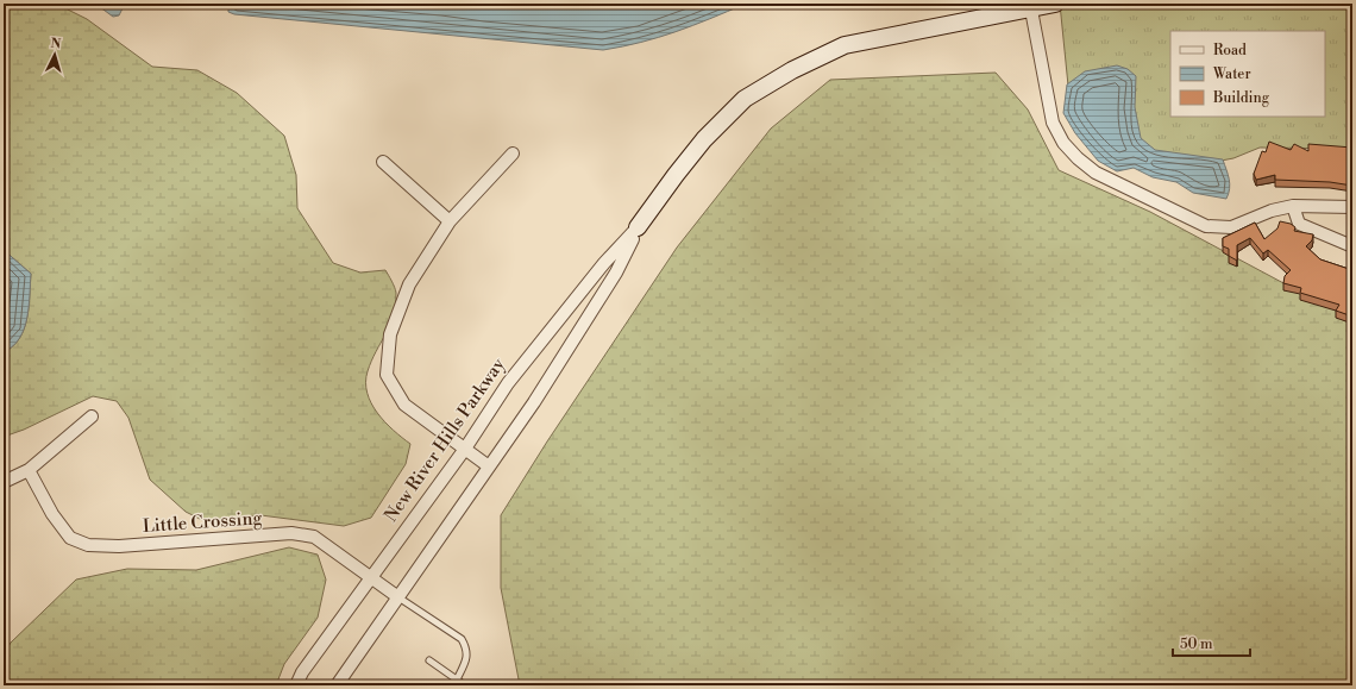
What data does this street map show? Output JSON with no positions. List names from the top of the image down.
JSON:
{
  "streets": {
    "street": ["New River Hills Parkway", "Little Crossing"]
  },
  "crossings": [
    ["New River Hills Parkway", "Little Crossing"]
  ],
  "legend": ["Road", "Water", "Building"],
  "scale_bar": "50 m",
  "north": "top"
}
